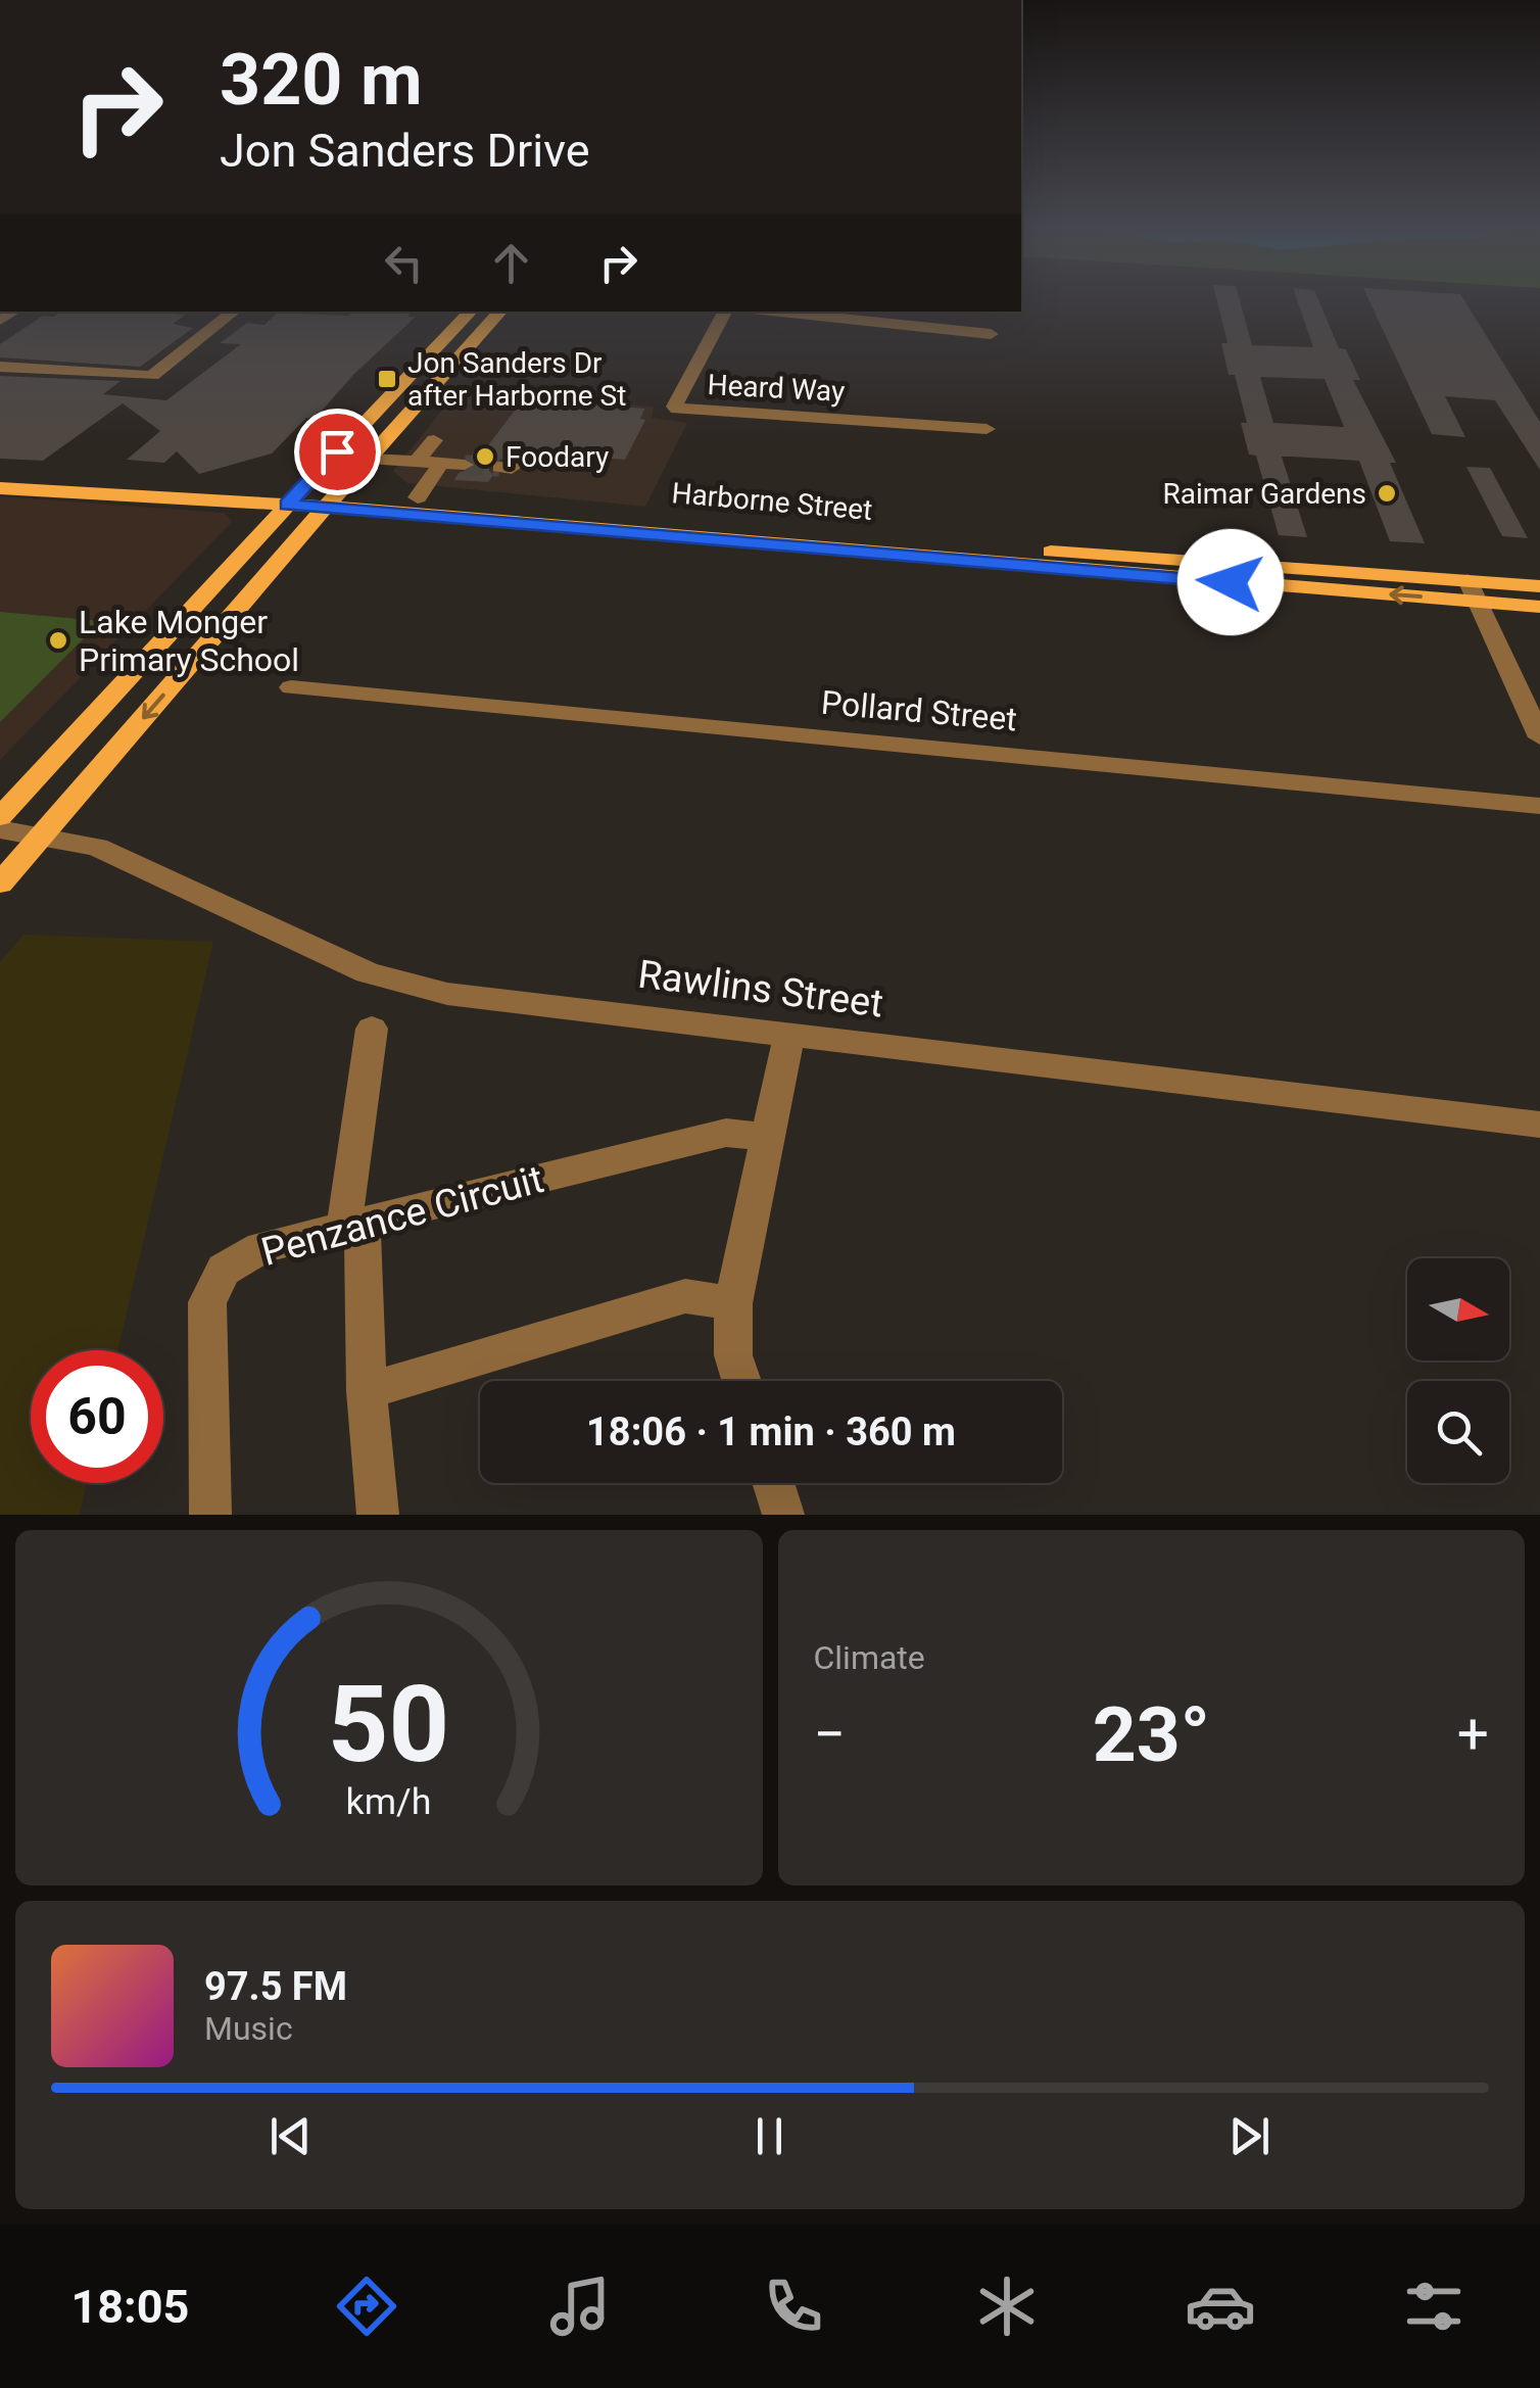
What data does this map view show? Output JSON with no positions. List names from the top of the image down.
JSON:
{
  "streets": {
    "main road": ["Harborne Street"],
    "street": [
      "Heard Way",
      "Pollard Street",
      "Rawlins Street",
      "Penzance Circuit"
    ]
  },
  "places": {
    "transit": ["Jon Sanders Dr after Harborne St"],
    "other": ["Foodary", "Raimar Gardens", "Lake Monger Primary School"]
  },
  "north": "right",
  "page": {
    "turn": ["320 m", "Jon Sanders Drive"],
    "limit": "60",
    "trip": "18:06 · 1 min · 360 m",
    "tile": "Climate",
    "heat": ["−", "23°", "+"],
    "song": ["97.5 FM", "Music"],
    "tabs": "18:05",
    "gauge": ["50", "km/h"]
  }
}
